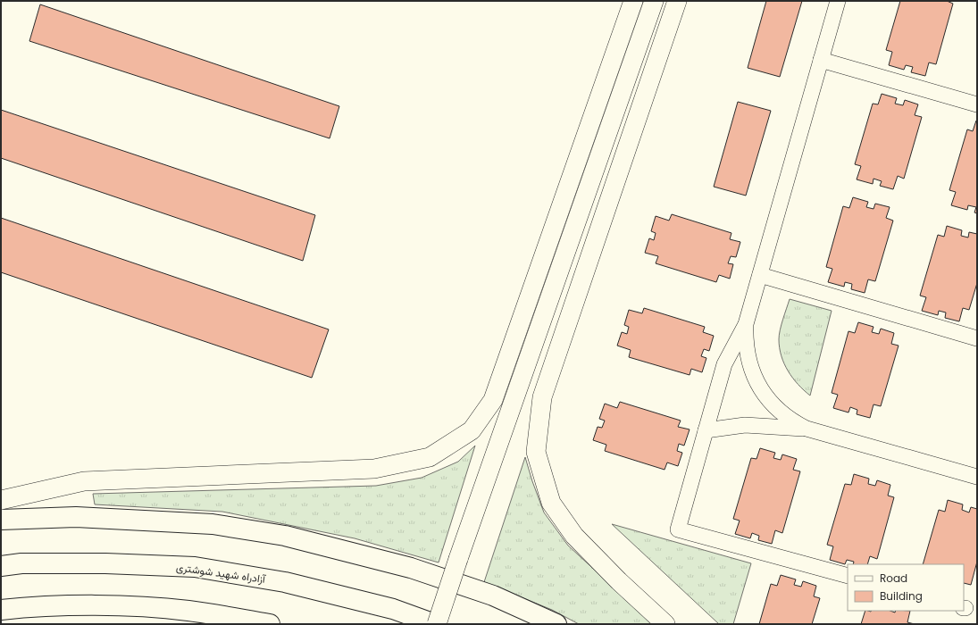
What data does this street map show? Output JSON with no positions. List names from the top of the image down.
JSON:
{
  "streets": {
    "highway": ["آزادراه شهید شوشتری"]
  },
  "legend": ["Road", "Building"]
}
